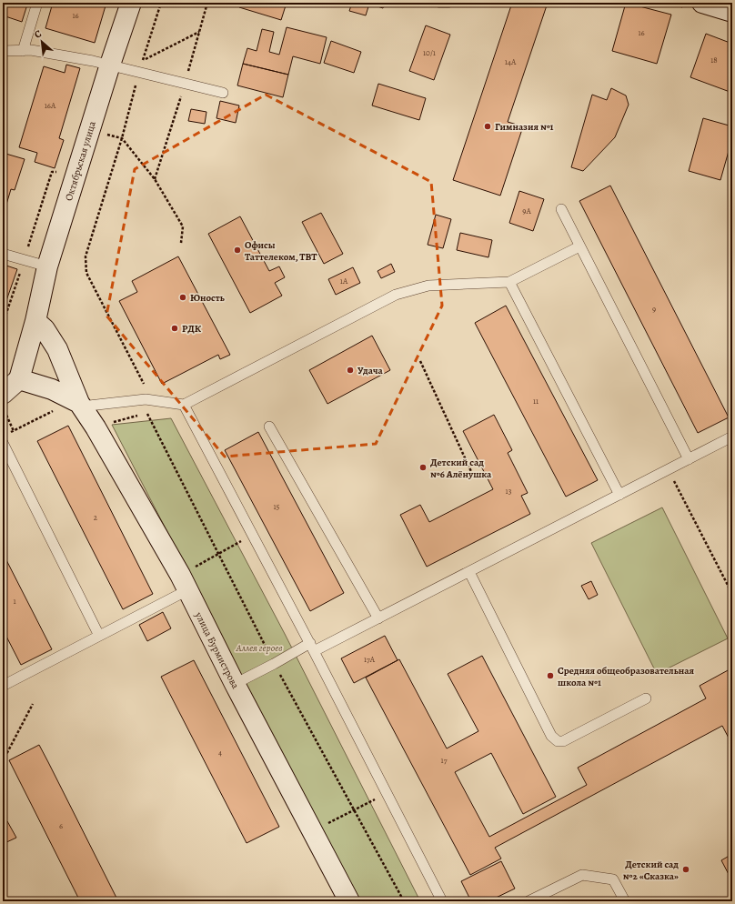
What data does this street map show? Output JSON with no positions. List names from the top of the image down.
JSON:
{
  "streets": {
    "street": ["Октябрьская улица", "улица Бурмистрова"]
  },
  "crossings": [
    ["Октябрьская улица", "улица Бурмистрова"]
  ],
  "parks": ["Аллея героев"],
  "places": [
    "Гимназия №1",
    "Офисы Таттелеком, ТВТ",
    "Юность",
    "РДК",
    "Удача",
    "Детский сад №6 Алёнушка",
    "Средняя общеобразовательная школа №1",
    "Детский сад №2 «Сказка»"
  ],
  "house_numbers": [
    "16",
    "16",
    "10/1",
    "18",
    "14А",
    "16А",
    "9А",
    "1А",
    "9",
    "11",
    "13",
    "15",
    "2",
    "1",
    "17А",
    "4",
    "17",
    "6"
  ],
  "north": "top left"
}
